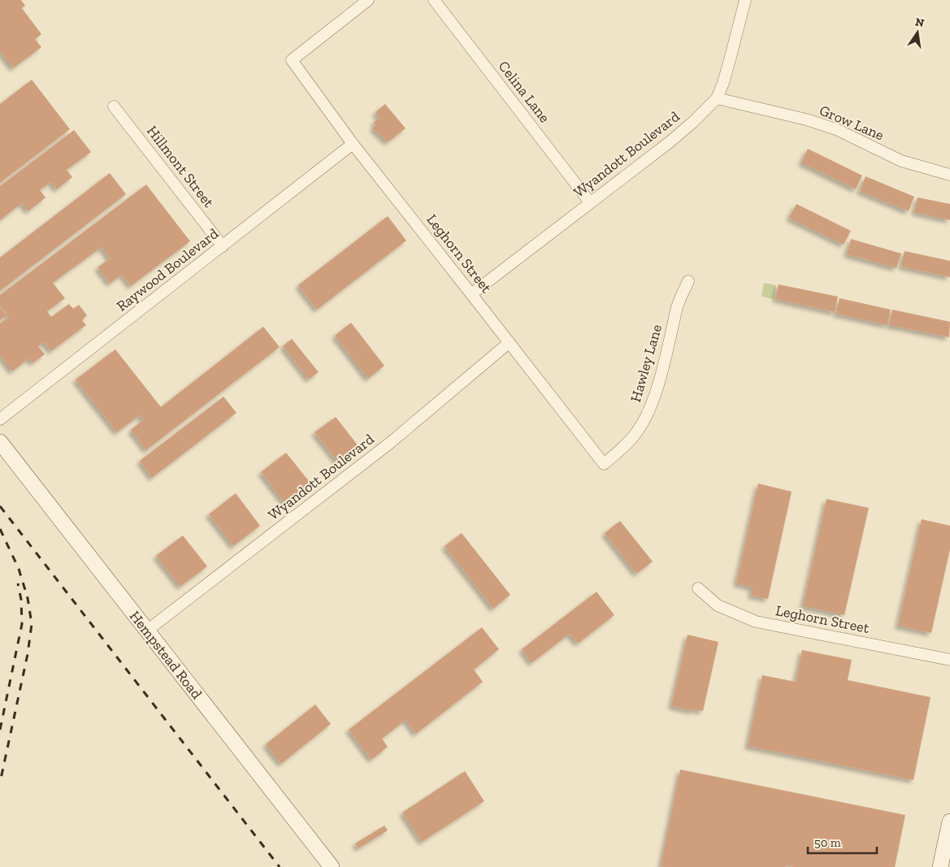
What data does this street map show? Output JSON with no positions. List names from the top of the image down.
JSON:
{
  "streets": {
    "main road": ["Hempstead Road"],
    "street": [
      "Celina Lane",
      "Grow Lane",
      "Wyandott Boulevard",
      "Hillmont Street",
      "Leghorn Street",
      "Raywood Boulevard",
      "Hawley Lane"
    ]
  },
  "crossings": [
    ["Celina Lane", "Wyandott Boulevard"],
    ["Grow Lane", "Wyandott Boulevard"],
    ["Wyandott Boulevard", "Leghorn Street"],
    ["Wyandott Boulevard", "Hempstead Road"],
    ["Hillmont Street", "Raywood Boulevard"],
    ["Leghorn Street", "Raywood Boulevard"],
    ["Leghorn Street", "Hawley Lane"]
  ],
  "scale_bar": "50 m",
  "north": "top"
}
